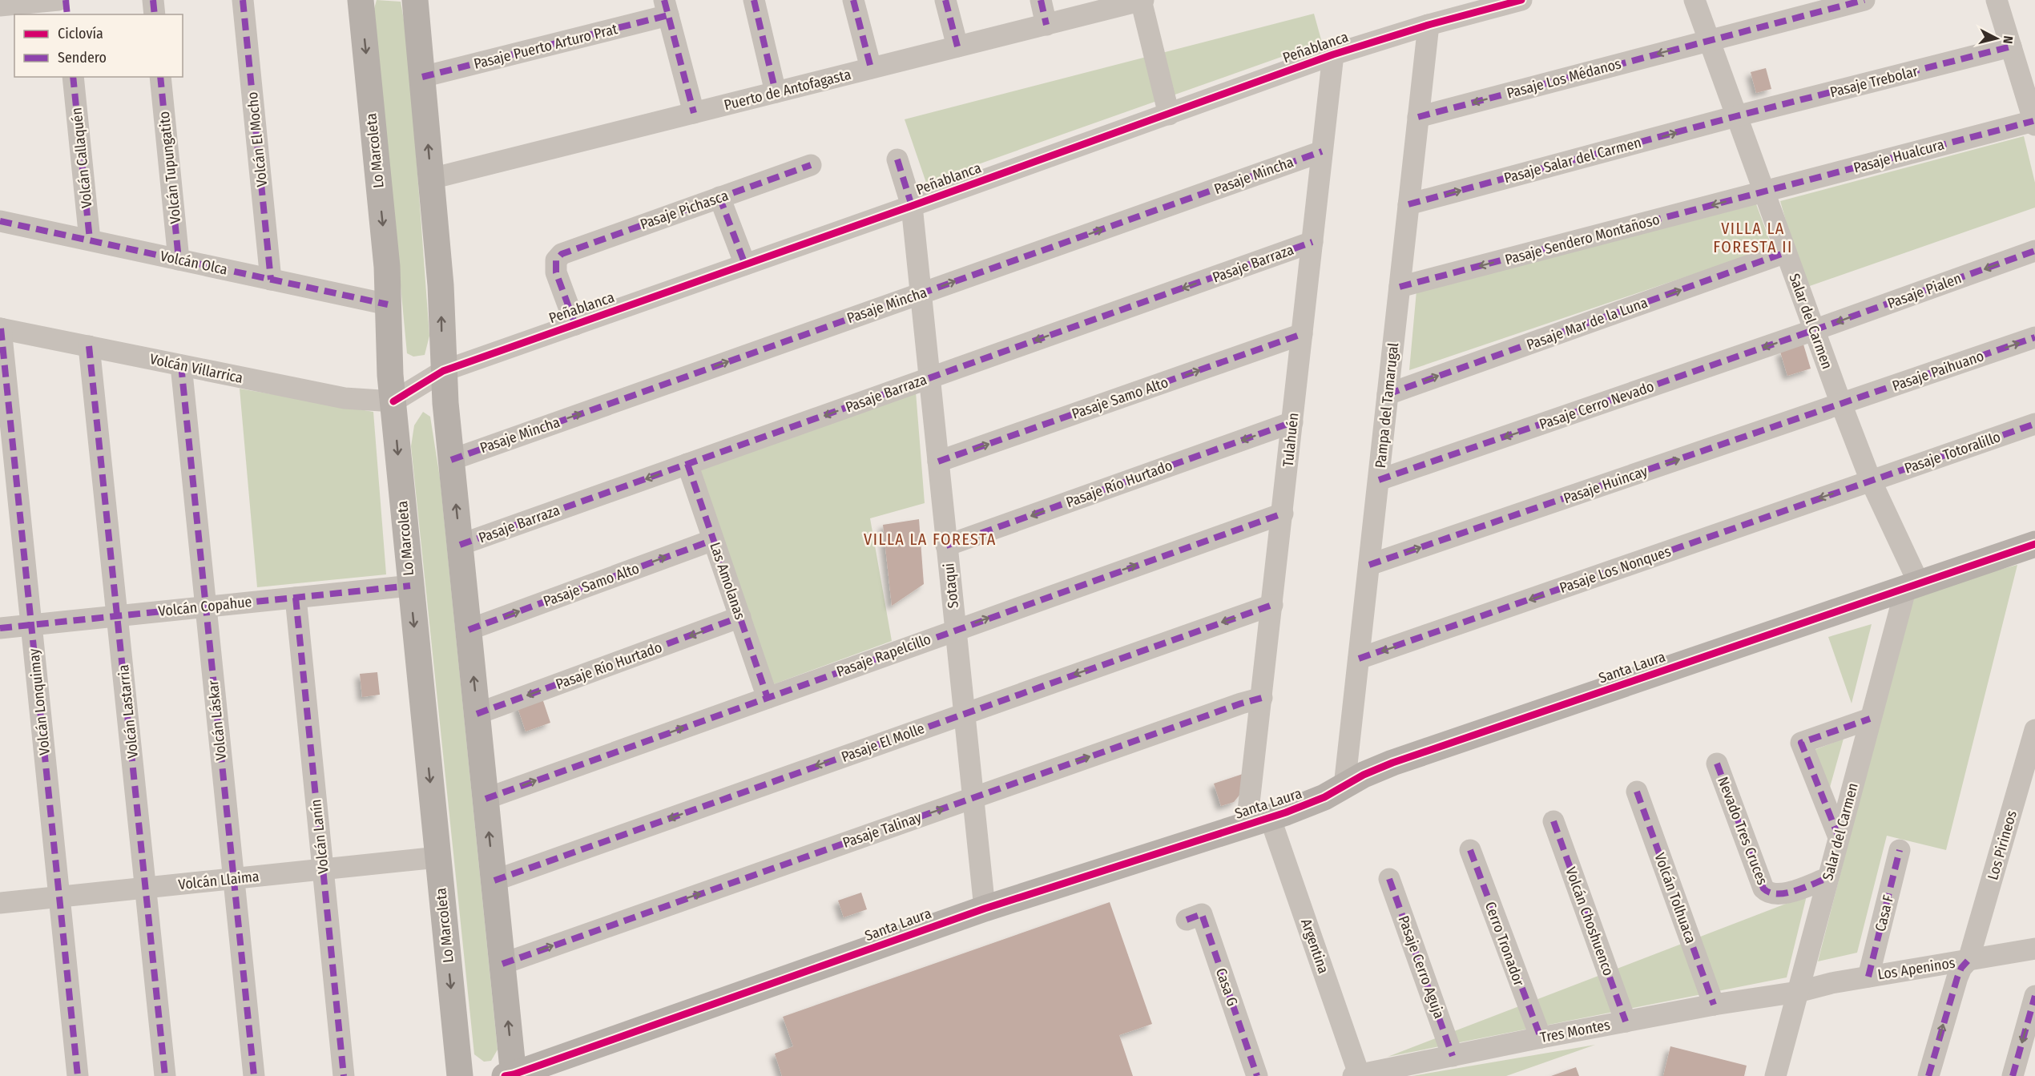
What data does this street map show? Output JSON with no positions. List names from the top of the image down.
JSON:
{
  "streets": {
    "street": [
      "Pasaje Puerto Arturo Prat",
      "Peñablanca",
      "Pasaje Los Médanos",
      "Pasaje Trebolar",
      "Puerto de Antofagasta",
      "Volcán El Mocho",
      "Lo Marcoleta",
      "Pasaje Hualcura",
      "Volcán Callaquén",
      "Pasaje Salar del Carmen",
      "Volcán Tupungatito",
      "Pasaje Mincha",
      "Pasaje Pichasca",
      "Pasaje Sendero Montañoso",
      "Volcán Olca",
      "Pasaje Barraza",
      "Pasaje Pialen",
      "Salar del Carmen",
      "Pasaje Mar de la Luna",
      "Volcán Villarrica",
      "Pasaje Paihuano",
      "Pasaje Samo Alto",
      "Pampa del Tamarugal",
      "Pasaje Cerro Nevado",
      "Tulahuén",
      "Pasaje Totoralillo",
      "Pasaje Río Hurtado",
      "Pasaje Huincay",
      "Pasaje Los Nonques",
      "Las Amolanas",
      "Sotaqui",
      "Volcán Copahue",
      "Pasaje Rapelcillo",
      "Santa Laura",
      "Volcán Lonquimay",
      "Volcán Lastarria",
      "Volcán Láskar",
      "Pasaje El Molle",
      "Pasaje Talinay",
      "Nevado Tres Cruces",
      "Volcán Lanín",
      "Los Pirineos",
      "Volcán Llaima",
      "Volcán Tolhuaca",
      "Casa F",
      "Volcán Choshuenco",
      "Cerro Tronador",
      "Argentina",
      "Pasaje Cerro Aguja",
      "Los Apeninos",
      "Casa G",
      "Tres Montes"
    ]
  },
  "crossings": [
    ["Peñablanca", "Lo Marcoleta"],
    ["Peñablanca", "Pasaje Pichasca"],
    ["Peñablanca", "Volcán Villarrica"],
    ["Peñablanca", "Pampa del Tamarugal"],
    ["Peñablanca", "Tulahuén"],
    ["Peñablanca", "Sotaqui"],
    ["Pasaje Los Médanos", "Salar del Carmen"],
    ["Pasaje Los Médanos", "Pampa del Tamarugal"],
    ["Pasaje Trebolar", "Pasaje Salar del Carmen"],
    ["Pasaje Trebolar", "Salar del Carmen"],
    ["Volcán El Mocho", "Volcán Olca"],
    ["Lo Marcoleta", "Volcán Olca"],
    ["Lo Marcoleta", "Volcán Villarrica"],
    ["Lo Marcoleta", "Volcán Copahue"],
    ["Lo Marcoleta", "Volcán Llaima"],
    ["Pasaje Hualcura", "Pasaje Sendero Montañoso"],
    ["Pasaje Hualcura", "Salar del Carmen"],
    ["Volcán Callaquén", "Volcán Olca"],
    ["Pasaje Salar del Carmen", "Salar del Carmen"],
    ["Pasaje Salar del Carmen", "Pampa del Tamarugal"],
    ["Volcán Tupungatito", "Volcán Olca"],
    ["Pasaje Mincha", "Tulahuén"],
    ["Pasaje Mincha", "Sotaqui"],
    ["Pasaje Sendero Montañoso", "Salar del Carmen"],
    ["Pasaje Sendero Montañoso", "Pampa del Tamarugal"],
    ["Pasaje Barraza", "Tulahuén"],
    ["Pasaje Barraza", "Las Amolanas"],
    ["Pasaje Barraza", "Sotaqui"],
    ["Pasaje Pialen", "Salar del Carmen"],
    ["Pasaje Pialen", "Pasaje Cerro Nevado"],
    ["Salar del Carmen", "Pasaje Mar de la Luna"],
    ["Salar del Carmen", "Pasaje Paihuano"],
    ["Salar del Carmen", "Pasaje Cerro Nevado"],
    ["Salar del Carmen", "Pasaje Totoralillo"],
    ["Salar del Carmen", "Pasaje Huincay"],
    ["Salar del Carmen", "Pasaje Los Nonques"],
    ["Salar del Carmen", "Santa Laura"],
    ["Salar del Carmen", "Nevado Tres Cruces"],
    ["Salar del Carmen", "Los Apeninos"],
    ["Salar del Carmen", "Tres Montes"],
    ["Pasaje Mar de la Luna", "Pampa del Tamarugal"],
    ["Volcán Villarrica", "Volcán Lonquimay"],
    ["Volcán Villarrica", "Volcán Lastarria"],
    ["Volcán Villarrica", "Volcán Láskar"],
    ["Pasaje Paihuano", "Pasaje Huincay"],
    ["Pasaje Samo Alto", "Tulahuén"],
    ["Pasaje Samo Alto", "Las Amolanas"],
    ["Pasaje Samo Alto", "Sotaqui"],
    ["Pampa del Tamarugal", "Pasaje Cerro Nevado"],
    ["Pampa del Tamarugal", "Pasaje Huincay"],
    ["Pampa del Tamarugal", "Pasaje Los Nonques"],
    ["Pampa del Tamarugal", "Santa Laura"],
    ["Tulahuén", "Pasaje Río Hurtado"],
    ["Tulahuén", "Pasaje Rapelcillo"],
    ["Tulahuén", "Santa Laura"],
    ["Tulahuén", "Pasaje El Molle"],
    ["Tulahuén", "Pasaje Talinay"],
    ["Tulahuén", "Argentina"],
    ["Pasaje Totoralillo", "Pasaje Los Nonques"],
    ["Pasaje Río Hurtado", "Las Amolanas"],
    ["Pasaje Río Hurtado", "Sotaqui"],
    ["Las Amolanas", "Pasaje Rapelcillo"],
    ["Sotaqui", "Pasaje Rapelcillo"],
    ["Sotaqui", "Santa Laura"],
    ["Sotaqui", "Pasaje El Molle"],
    ["Sotaqui", "Pasaje Talinay"],
    ["Volcán Copahue", "Volcán Lonquimay"],
    ["Volcán Copahue", "Volcán Lastarria"],
    ["Volcán Copahue", "Volcán Láskar"],
    ["Volcán Copahue", "Volcán Lanín"],
    ["Santa Laura", "Argentina"],
    ["Volcán Lonquimay", "Volcán Llaima"],
    ["Volcán Lastarria", "Volcán Llaima"],
    ["Volcán Láskar", "Volcán Llaima"],
    ["Volcán Lanín", "Volcán Llaima"],
    ["Los Pirineos", "Los Apeninos"],
    ["Volcán Tolhuaca", "Tres Montes"],
    ["Casa F", "Los Apeninos"],
    ["Volcán Choshuenco", "Tres Montes"],
    ["Cerro Tronador", "Tres Montes"],
    ["Argentina", "Tres Montes"],
    ["Pasaje Cerro Aguja", "Tres Montes"],
    ["Los Apeninos", "Tres Montes"]
  ],
  "one_way": [
    "Pasaje Los Médanos",
    "Pasaje Salar del Carmen",
    "Pasaje Mincha",
    "Pasaje Sendero Montañoso",
    "Pasaje Barraza",
    "Pasaje Pialen",
    "Pasaje Mar de la Luna",
    "Pasaje Paihuano",
    "Pasaje Samo Alto",
    "Pasaje Cerro Nevado",
    "Pasaje Río Hurtado",
    "Pasaje Huincay",
    "Pasaje Los Nonques",
    "Pasaje Rapelcillo",
    "Pasaje El Molle",
    "Pasaje Talinay"
  ],
  "districts": ["VILLA LA FORESTA II", "VILLA LA FORESTA"],
  "legend": ["Ciclovía", "Sendero"],
  "north": "right"
}
